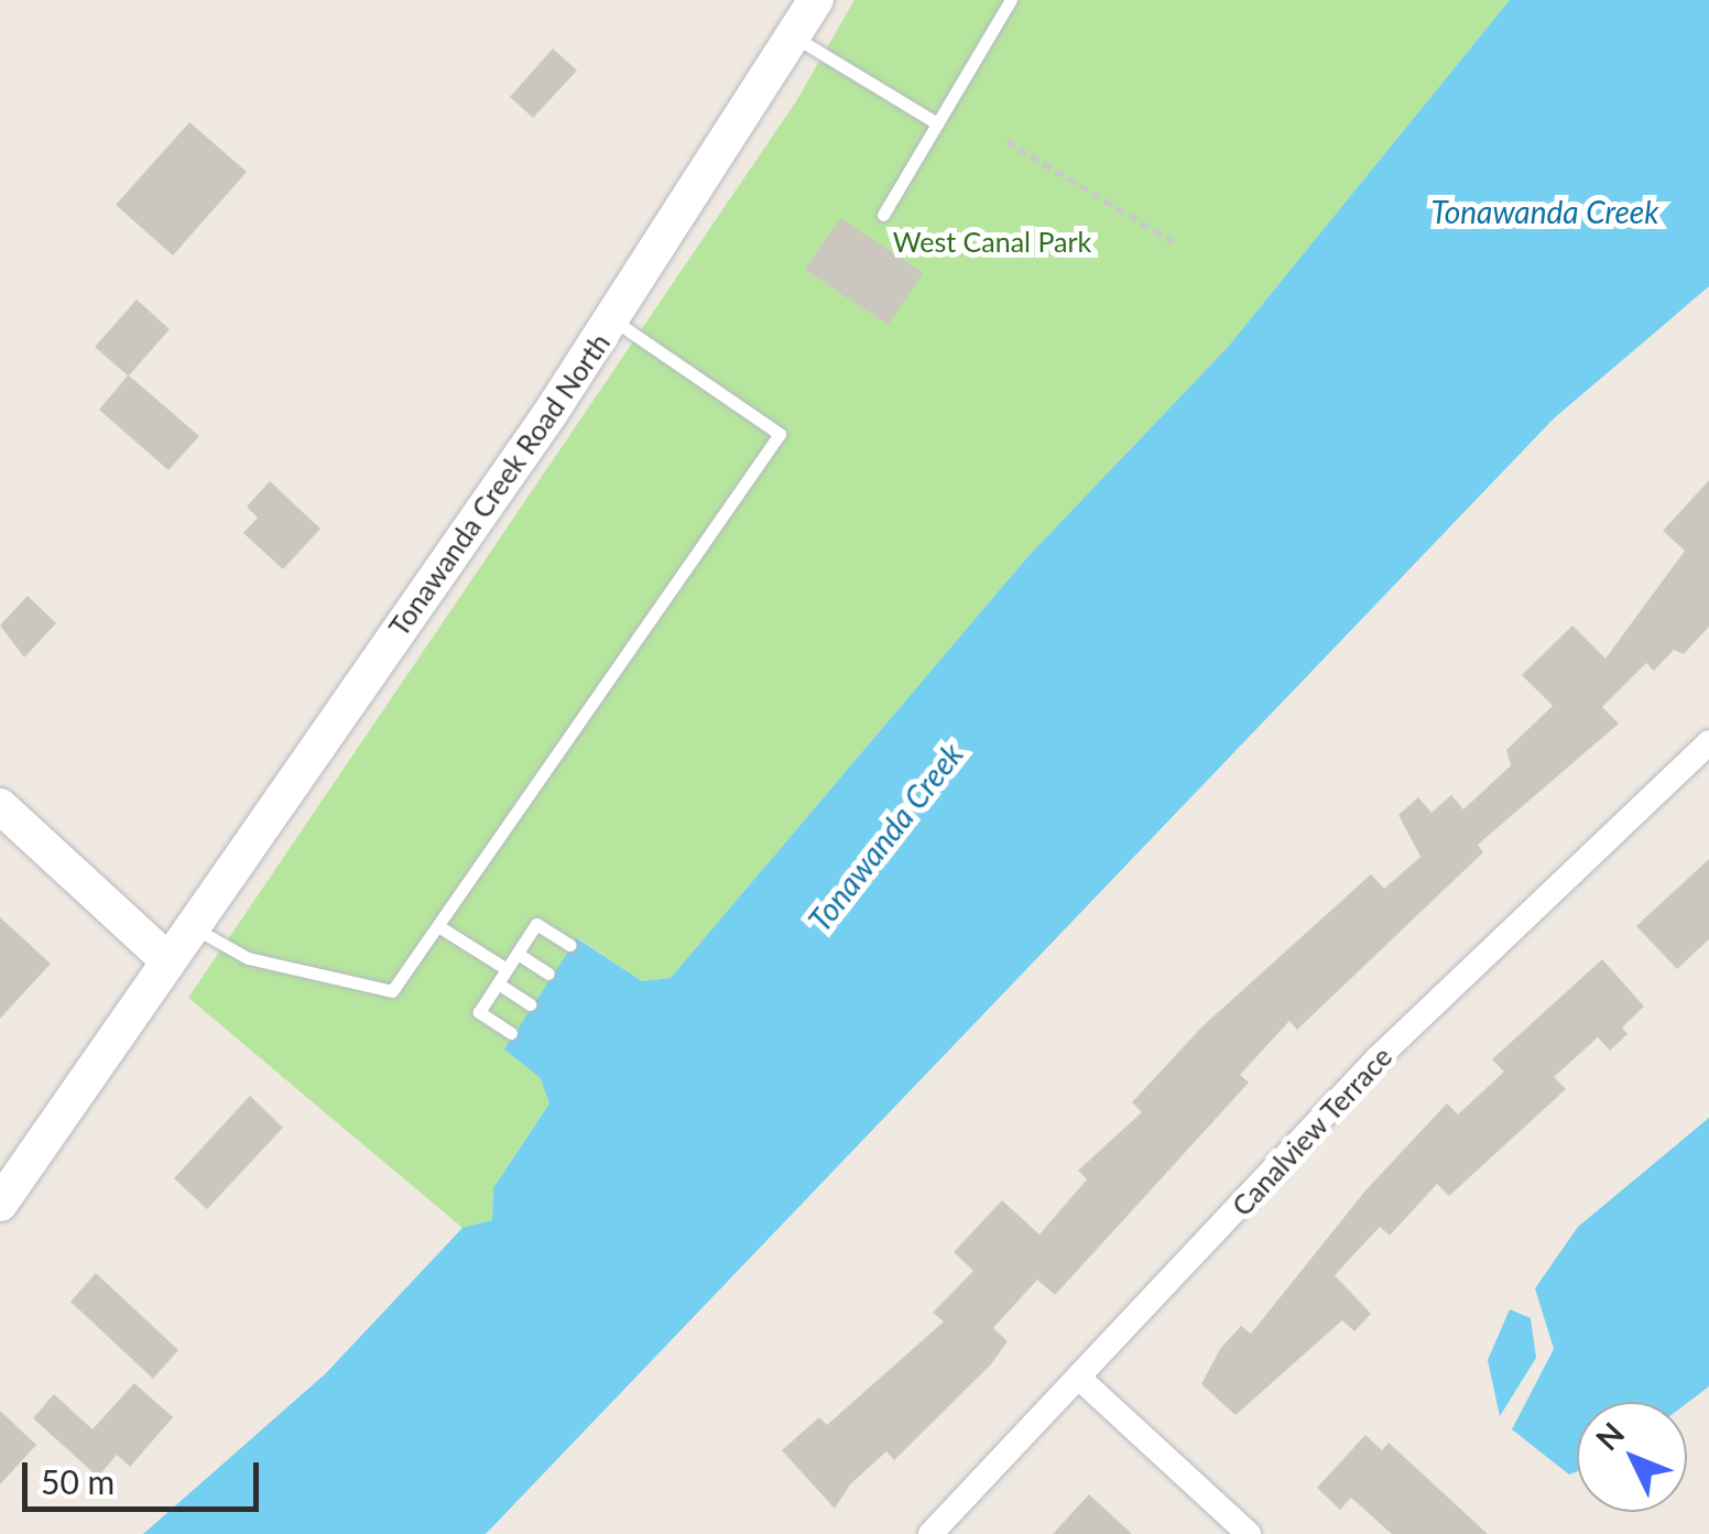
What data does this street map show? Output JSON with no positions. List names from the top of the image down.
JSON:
{
  "streets": {
    "street": ["Tonawanda Creek Road North", "Canalview Terrace"]
  },
  "water": ["Tonawanda Creek"],
  "parks": ["West Canal Park"],
  "scale_bar": "50 m",
  "north": "top left"
}
